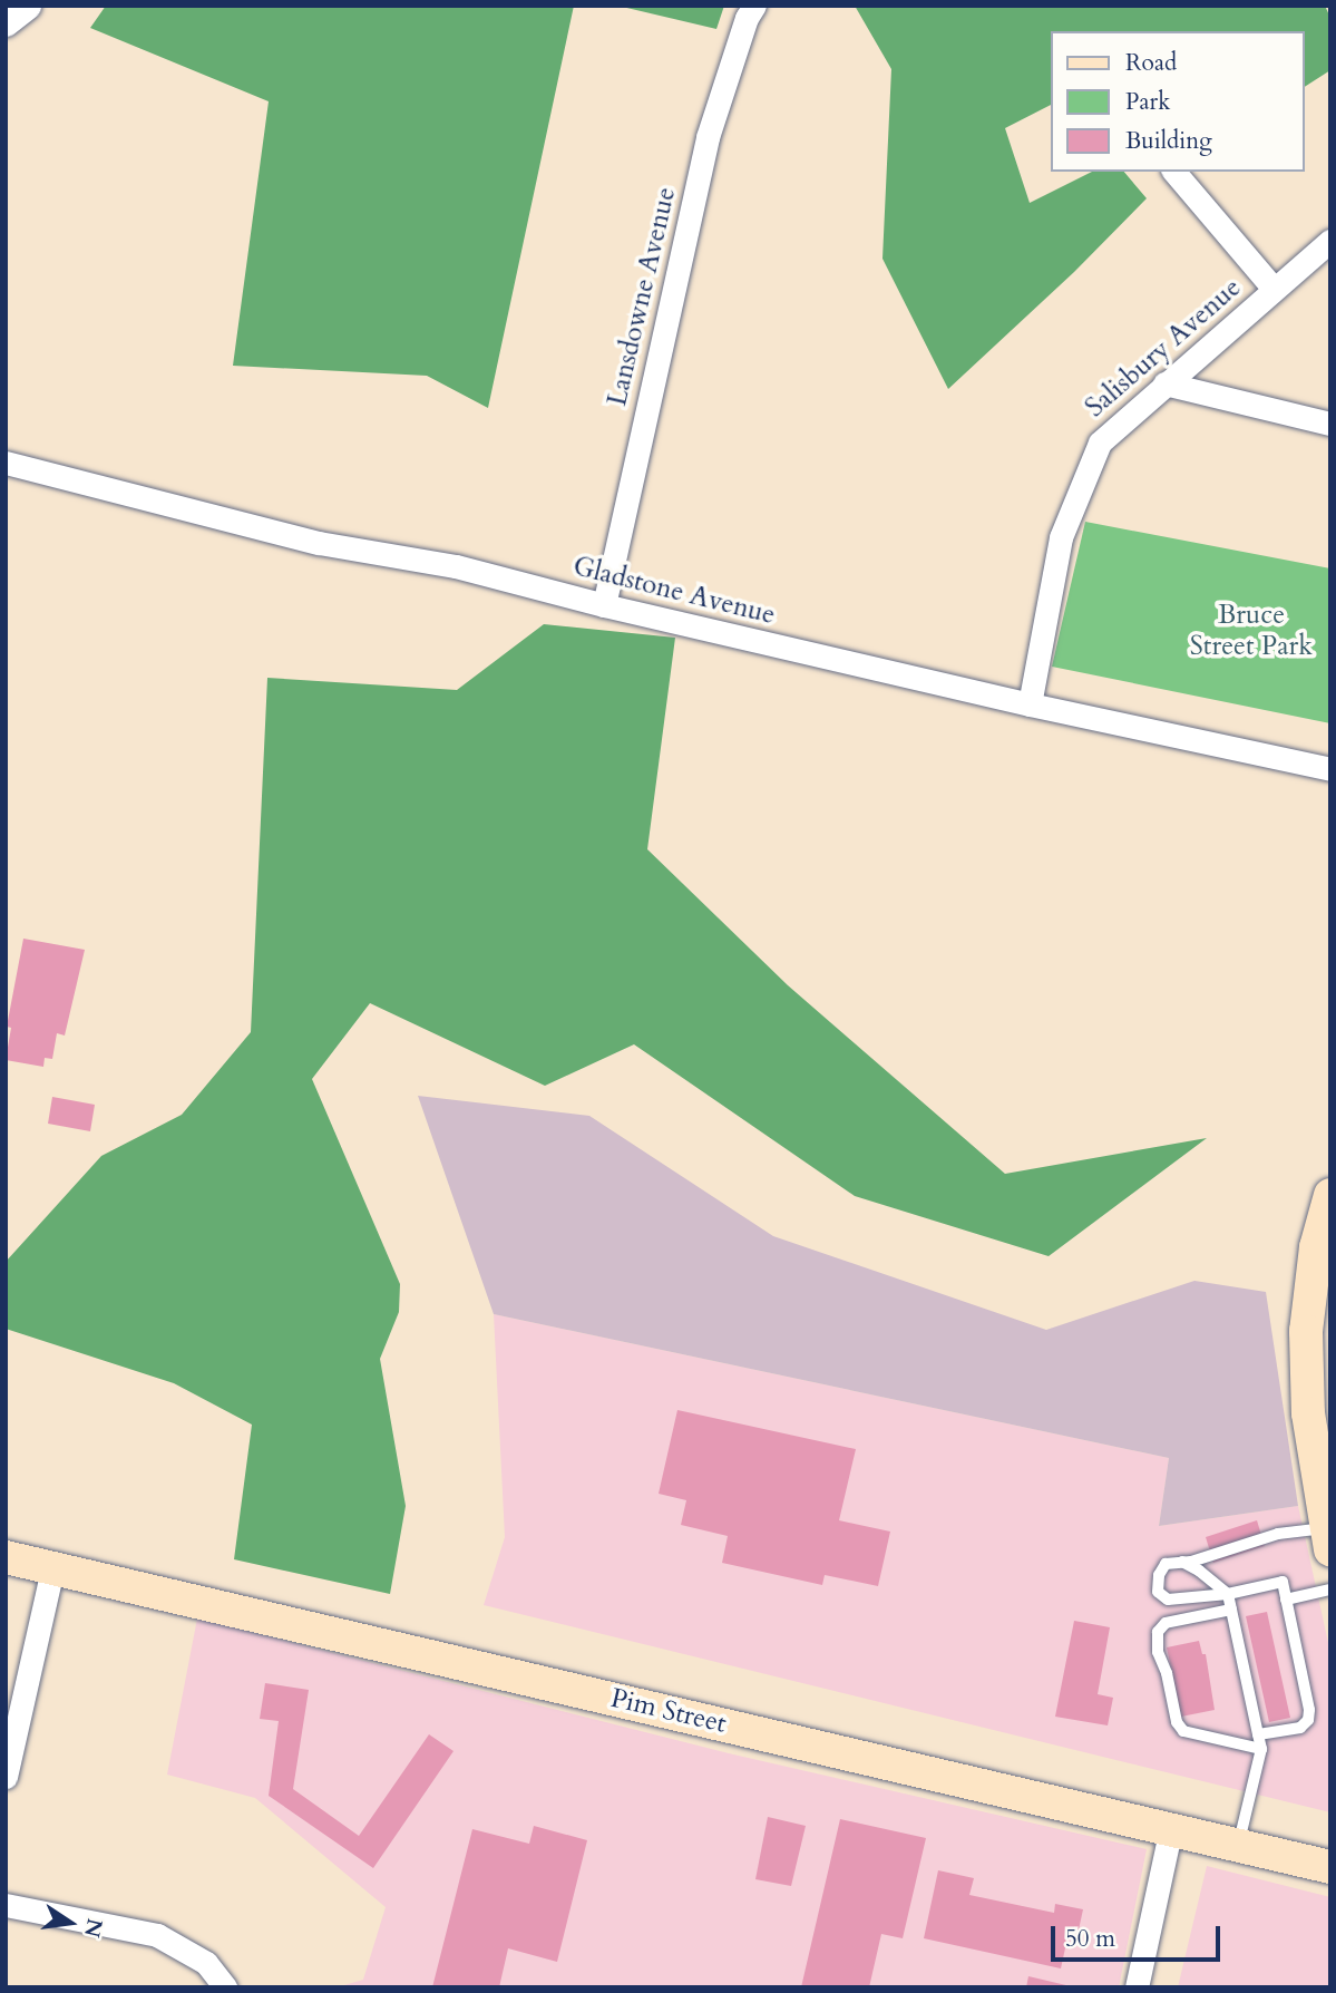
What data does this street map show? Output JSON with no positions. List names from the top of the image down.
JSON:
{
  "streets": {
    "main road": ["Pim Street"],
    "street": ["Lansdowne Avenue", "Salisbury Avenue", "Gladstone Avenue"]
  },
  "crossings": [
    ["Lansdowne Avenue", "Gladstone Avenue"],
    ["Salisbury Avenue", "Gladstone Avenue"]
  ],
  "parks": ["Bruce Street Park"],
  "legend": ["Road", "Park", "Building"],
  "scale_bar": "50 m",
  "north": "right"
}
